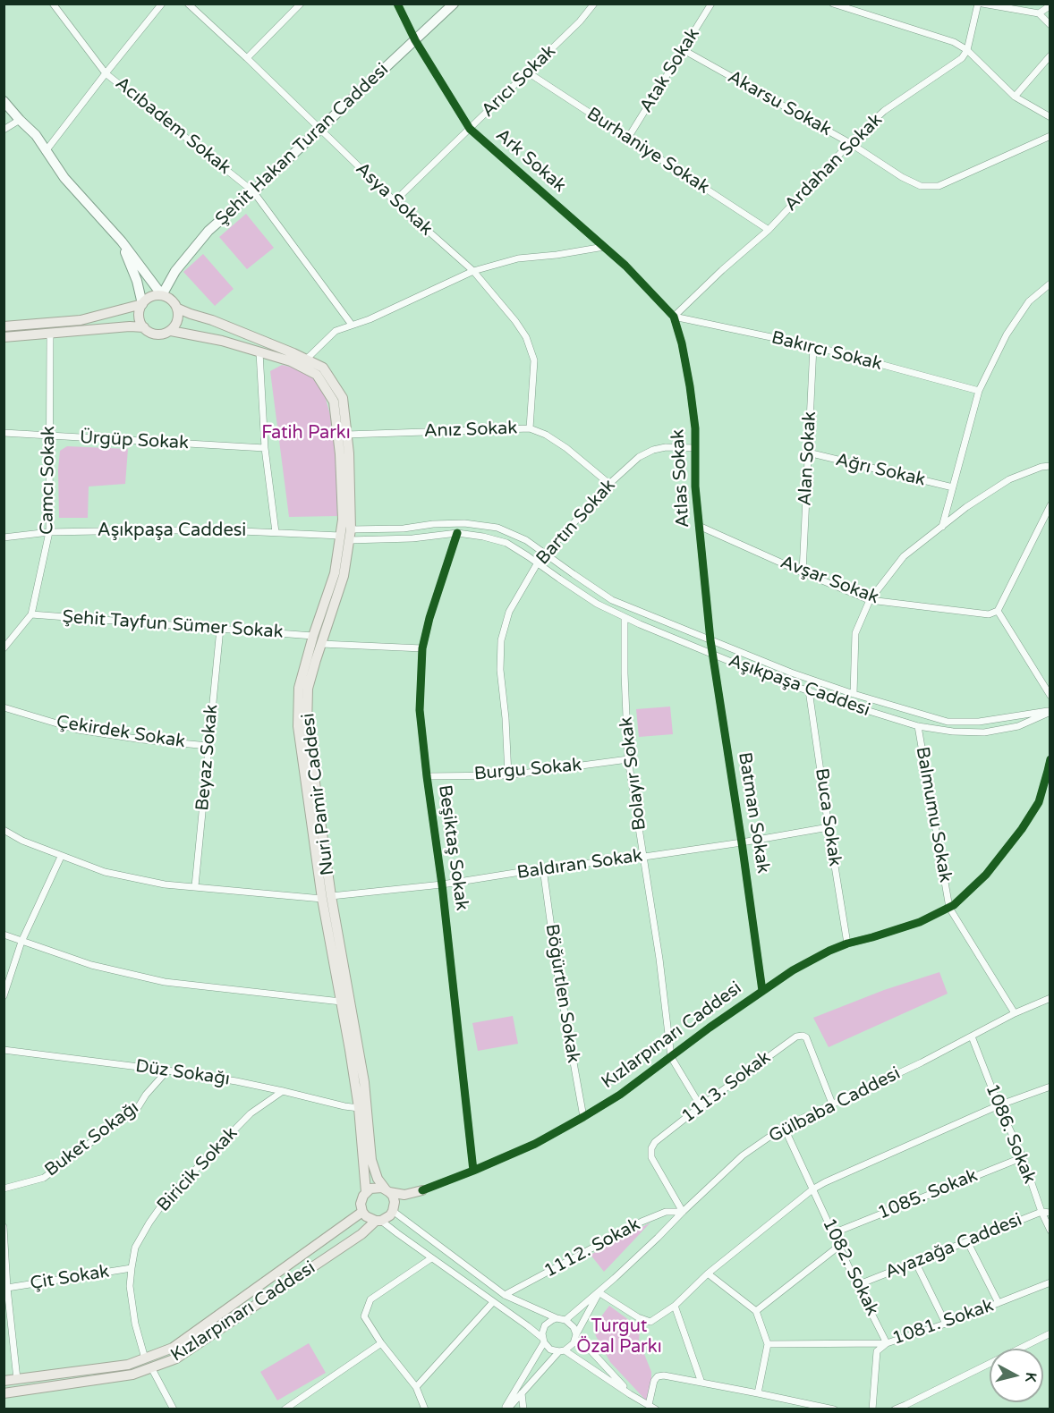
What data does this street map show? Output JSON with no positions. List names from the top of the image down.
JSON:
{
  "streets": {
    "main road": ["Şehit Hakan Turan Caddesi", "Nuri Pamir Caddesi", "Kızlarpınarı Caddesi"],
    "street": [
      "Atak Sokak",
      "Arıcı Sokak",
      "Akarsu Sokak",
      "Acıbadem Sokak",
      "Burhaniye Sokak",
      "Ark Sokak",
      "Ardahan Sokak",
      "Asya Sokak",
      "Bakırcı Sokak",
      "Anız Sokak",
      "Ürgüp Sokak",
      "Alan Sokak",
      "Ağrı Sokak",
      "Atlas Sokak",
      "Camcı Sokak",
      "Bartın Sokak",
      "Aşıkpaşa Caddesi",
      "Avşar Sokak",
      "Şehit Tayfun Sümer Sokak",
      "Çekirdek Sokak",
      "Beyaz Sokak",
      "Burgu Sokak",
      "Bolayır Sokak",
      "Batman Sokak",
      "Balmumu Sokak",
      "Buca Sokak",
      "Beşiktaş Sokak",
      "Baldıran Sokak",
      "Böğürtlen Sokak",
      "Düz Sokağı",
      "1113. Sokak",
      "Gülbaba Caddesi",
      "1086. Sokak",
      "Buket Sokağı",
      "Biricik Sokak",
      "1085. Sokak",
      "Ayazağa Caddesi",
      "1112. Sokak",
      "1082. Sokak",
      "Çit Sokak",
      "1081. Sokak"
    ]
  },
  "crossings": [
    ["Atak Sokak", "Akarsu Sokak"],
    ["Atak Sokak", "Burhaniye Sokak"],
    ["Arıcı Sokak", "Burhaniye Sokak"],
    ["Arıcı Sokak", "Ark Sokak"],
    ["Arıcı Sokak", "Asya Sokak"],
    ["Akarsu Sokak", "Ardahan Sokak"],
    ["Acıbadem Sokak", "Şehit Hakan Turan Caddesi"],
    ["Şehit Hakan Turan Caddesi", "Ark Sokak"],
    ["Şehit Hakan Turan Caddesi", "Asya Sokak"],
    ["Şehit Hakan Turan Caddesi", "Nuri Pamir Caddesi"],
    ["Burhaniye Sokak", "Ardahan Sokak"],
    ["Ark Sokak", "Ardahan Sokak"],
    ["Ark Sokak", "Bakırcı Sokak"],
    ["Ark Sokak", "Atlas Sokak"],
    ["Ardahan Sokak", "Bakırcı Sokak"],
    ["Ardahan Sokak", "Atlas Sokak"],
    ["Asya Sokak", "Anız Sokak"],
    ["Bakırcı Sokak", "Alan Sokak"],
    ["Bakırcı Sokak", "Atlas Sokak"],
    ["Anız Sokak", "Bartın Sokak"],
    ["Anız Sokak", "Nuri Pamir Caddesi"],
    ["Ürgüp Sokak", "Camcı Sokak"],
    ["Alan Sokak", "Ağrı Sokak"],
    ["Alan Sokak", "Avşar Sokak"],
    ["Atlas Sokak", "Bartın Sokak"],
    ["Atlas Sokak", "Aşıkpaşa Caddesi"],
    ["Atlas Sokak", "Avşar Sokak"],
    ["Atlas Sokak", "Batman Sokak"],
    ["Camcı Sokak", "Aşıkpaşa Caddesi"],
    ["Camcı Sokak", "Şehit Tayfun Sümer Sokak"],
    ["Bartın Sokak", "Aşıkpaşa Caddesi"],
    ["Bartın Sokak", "Burgu Sokak"],
    ["Aşıkpaşa Caddesi", "Bolayır Sokak"],
    ["Aşıkpaşa Caddesi", "Nuri Pamir Caddesi"],
    ["Aşıkpaşa Caddesi", "Batman Sokak"],
    ["Aşıkpaşa Caddesi", "Balmumu Sokak"],
    ["Aşıkpaşa Caddesi", "Buca Sokak"],
    ["Aşıkpaşa Caddesi", "Beşiktaş Sokak"],
    ["Şehit Tayfun Sümer Sokak", "Beyaz Sokak"],
    ["Şehit Tayfun Sümer Sokak", "Nuri Pamir Caddesi"],
    ["Çekirdek Sokak", "Beyaz Sokak"],
    ["Beyaz Sokak", "Baldıran Sokak"],
    ["Burgu Sokak", "Bolayır Sokak"],
    ["Burgu Sokak", "Beşiktaş Sokak"],
    ["Bolayır Sokak", "Baldıran Sokak"],
    ["Bolayır Sokak", "Kızlarpınarı Caddesi"],
    ["Nuri Pamir Caddesi", "Baldıran Sokak"],
    ["Nuri Pamir Caddesi", "Kızlarpınarı Caddesi"],
    ["Nuri Pamir Caddesi", "Düz Sokağı"],
    ["Batman Sokak", "Baldıran Sokak"],
    ["Batman Sokak", "Kızlarpınarı Caddesi"],
    ["Balmumu Sokak", "Kızlarpınarı Caddesi"],
    ["Balmumu Sokak", "Gülbaba Caddesi"],
    ["Buca Sokak", "Baldıran Sokak"],
    ["Buca Sokak", "Kızlarpınarı Caddesi"],
    ["Beşiktaş Sokak", "Baldıran Sokak"],
    ["Beşiktaş Sokak", "Kızlarpınarı Caddesi"],
    ["Baldıran Sokak", "Böğürtlen Sokak"],
    ["Böğürtlen Sokak", "Kızlarpınarı Caddesi"],
    ["Kızlarpınarı Caddesi", "Biricik Sokak"],
    ["Düz Sokağı", "Buket Sokağı"],
    ["Düz Sokağı", "Biricik Sokak"],
    ["1113. Sokak", "Gülbaba Caddesi"],
    ["1113. Sokak", "1112. Sokak"],
    ["Gülbaba Caddesi", "1086. Sokak"],
    ["Gülbaba Caddesi", "1112. Sokak"],
    ["Gülbaba Caddesi", "1082. Sokak"],
    ["1086. Sokak", "1085. Sokak"],
    ["1086. Sokak", "Ayazağa Caddesi"],
    ["Biricik Sokak", "Çit Sokak"],
    ["1085. Sokak", "1082. Sokak"],
    ["Ayazağa Caddesi", "1082. Sokak"],
    ["1082. Sokak", "1081. Sokak"]
  ],
  "parks": ["Fatih Parkı", "Turgut Özal Parkı"],
  "north": "right"
}
